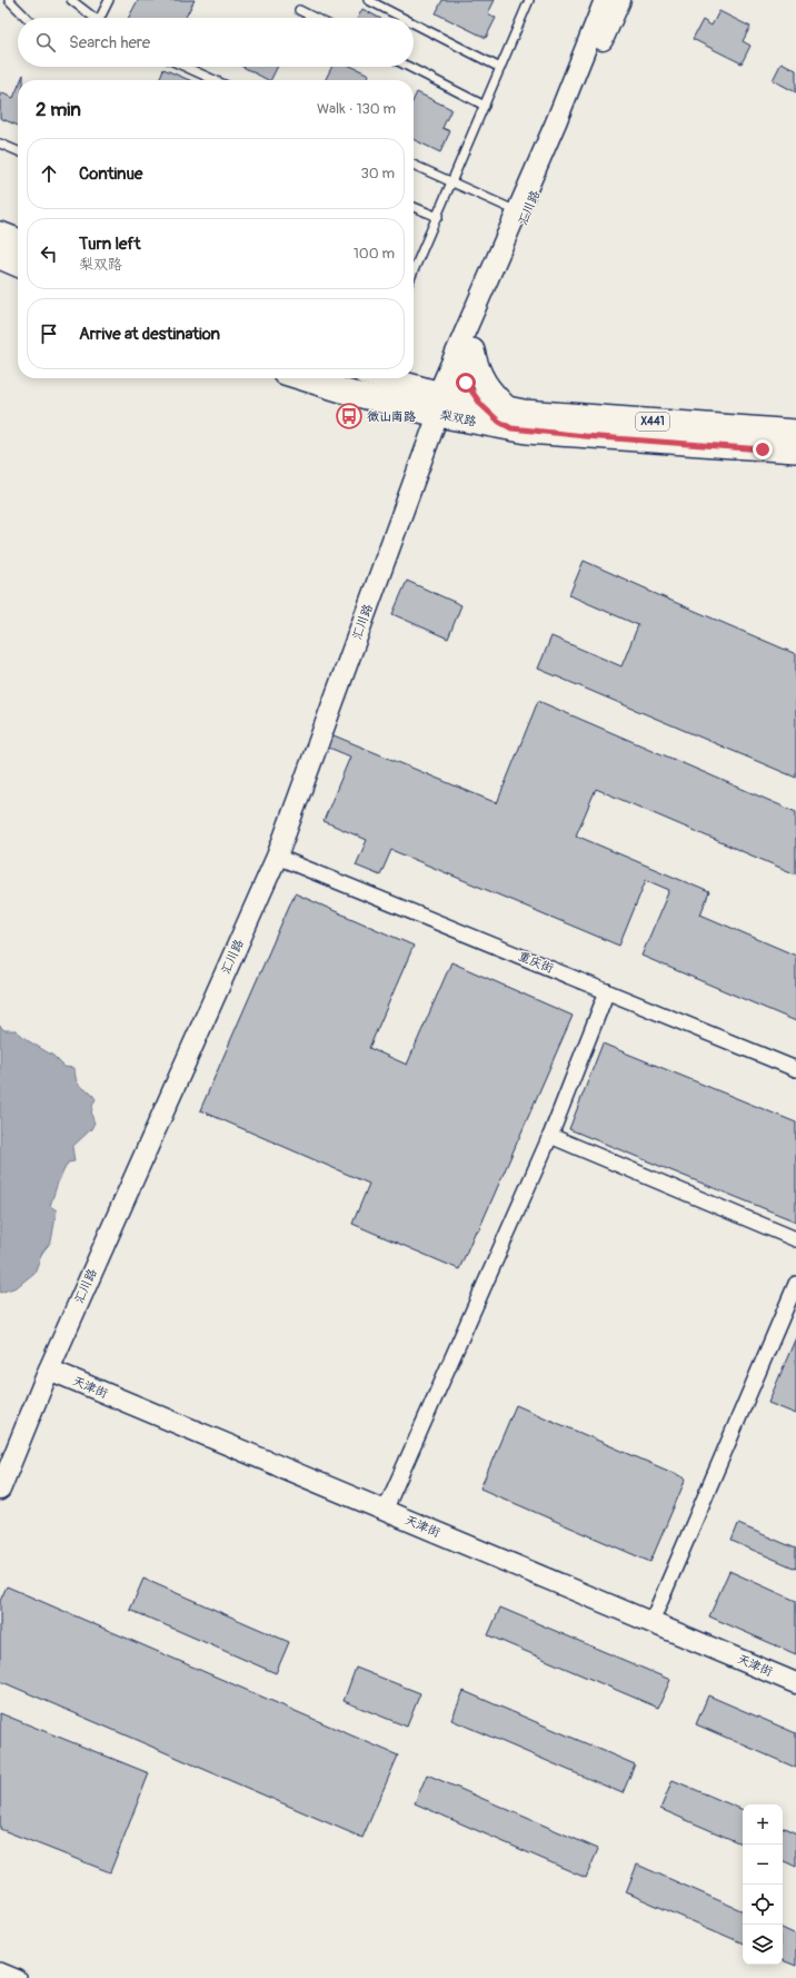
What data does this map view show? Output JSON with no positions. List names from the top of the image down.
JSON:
{
  "streets": {
    "main road": ["梨双路", "X441"],
    "street": ["汇川路", "重庆街", "天津街"]
  },
  "crossings": [
    ["汇川路", "梨双路"],
    ["汇川路", "重庆街"],
    ["汇川路", "天津街"]
  ],
  "places": {
    "bus stop": ["微山南路"]
  },
  "page": {
    "search": "Search here",
    "heading": ["2 min", "Walk · 130 m"],
    "list": [
      ["Continue", "30 m"],
      ["Turn left", "梨双路", "100 m"],
      "Arrive at destination"
    ],
    "map_buttons": ["+", "−"]
  }
}
